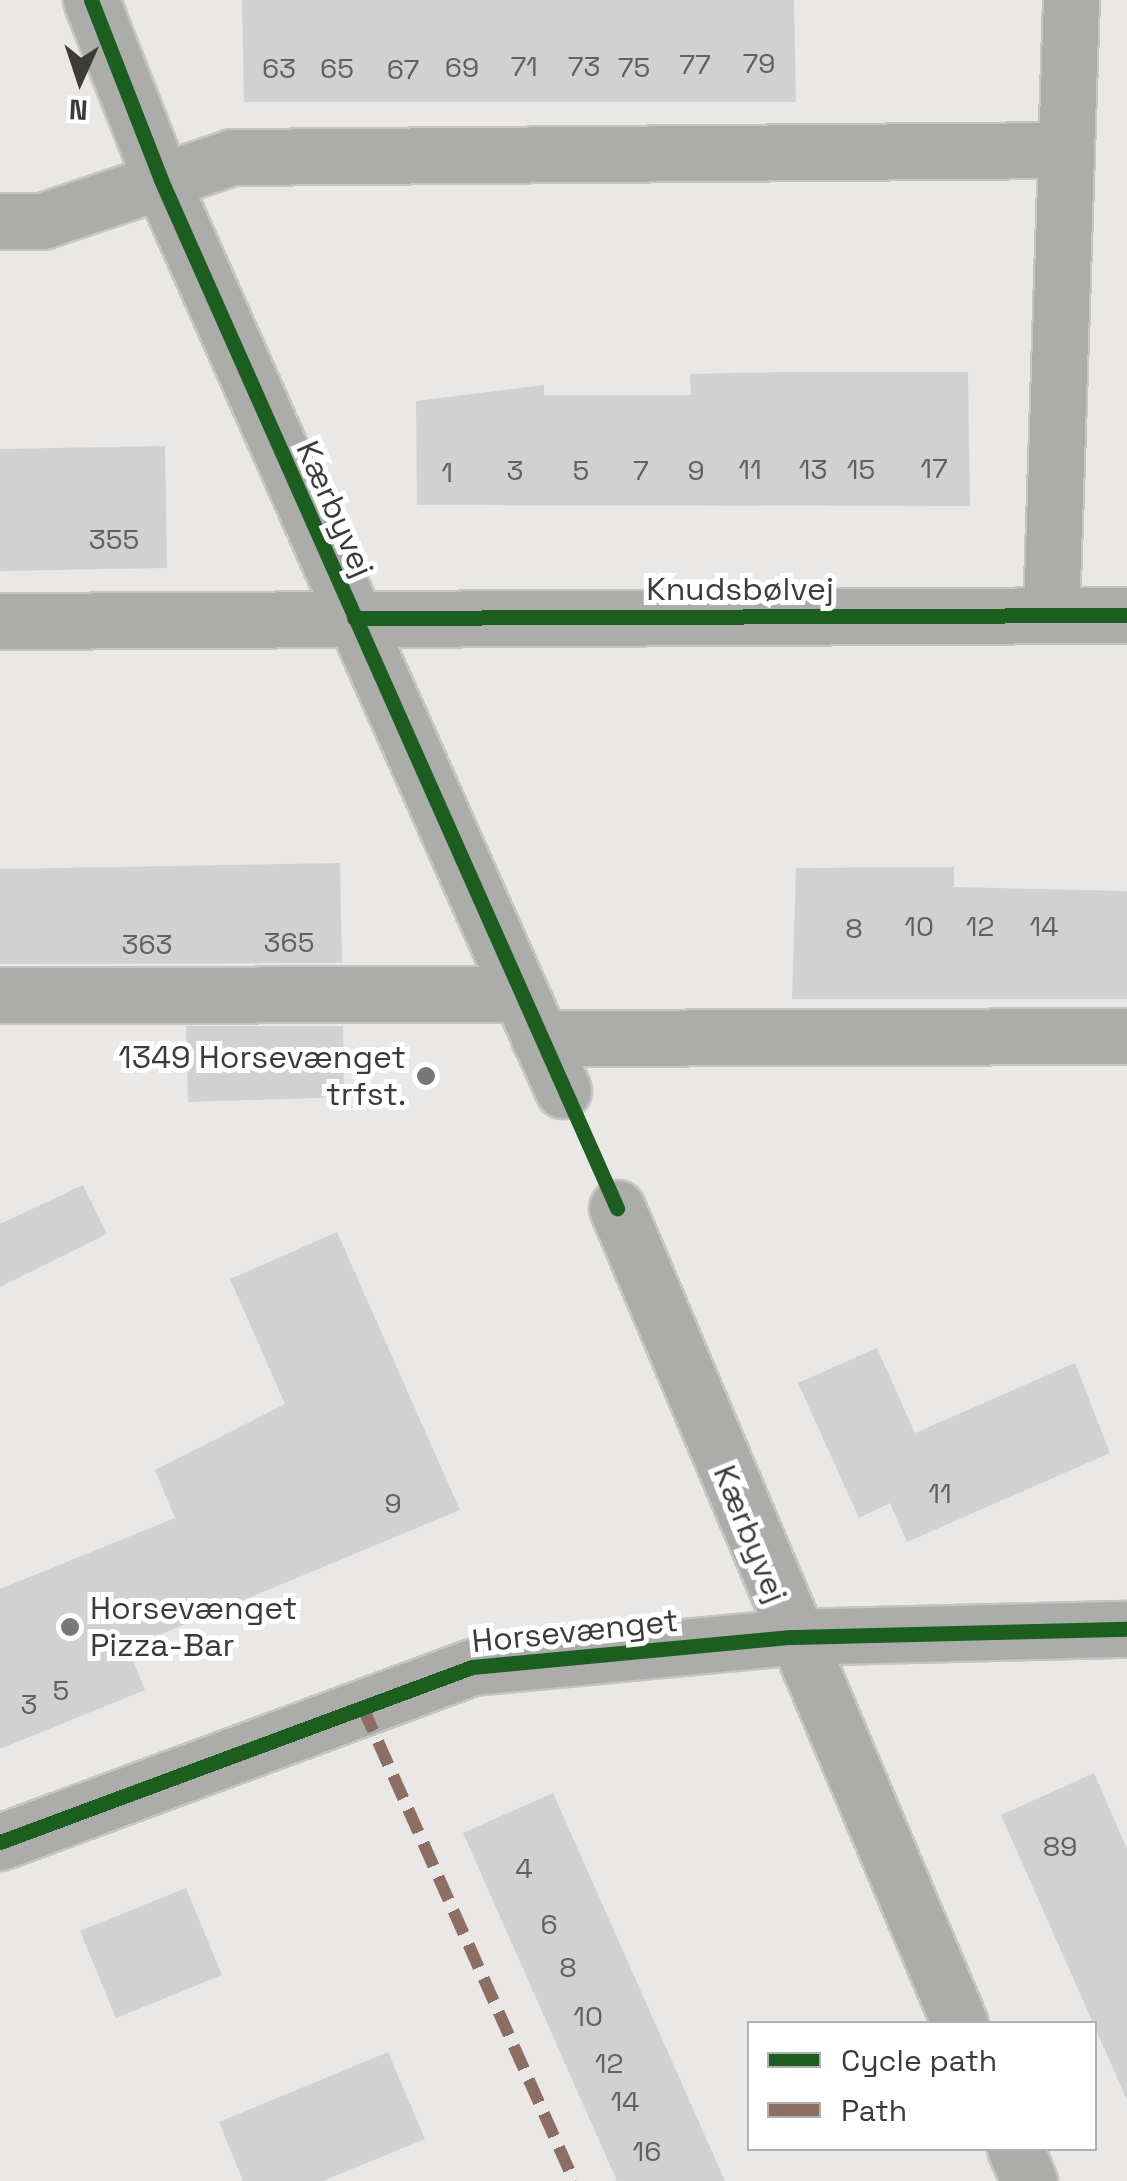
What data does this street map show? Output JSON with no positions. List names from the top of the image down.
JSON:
{
  "streets": {
    "street": ["Kærbyvej", "Knudsbølvej", "Horsevænget"]
  },
  "crossings": [
    ["Kærbyvej", "Knudsbølvej"],
    ["Kærbyvej", "Horsevænget"]
  ],
  "places": ["1349 Horsevænget trfst.", "Horsevænget Pizza-Bar"],
  "house_numbers": [
    "79",
    "77",
    "71",
    "73",
    "69",
    "75",
    "63",
    "65",
    "67",
    "17",
    "11",
    "13",
    "15",
    "3",
    "5",
    "7",
    "9",
    "1",
    "355",
    "10",
    "12",
    "14",
    "8",
    "365",
    "363",
    "11",
    "9",
    "5",
    "3",
    "89",
    "4",
    "6",
    "8",
    "10",
    "12",
    "14",
    "16"
  ],
  "legend": ["Cycle path", "Path"],
  "north": "bottom"
}
